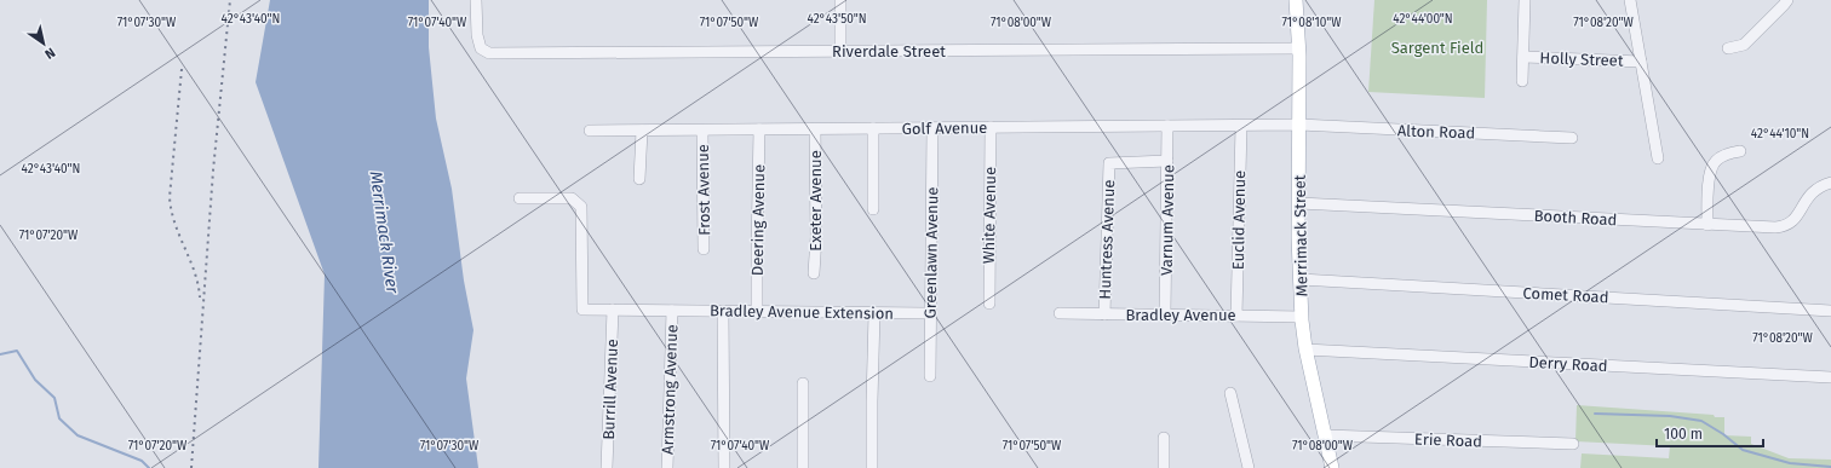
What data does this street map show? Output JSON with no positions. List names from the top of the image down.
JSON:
{
  "streets": {
    "main road": ["Merrimack Street"],
    "street": [
      "Riverdale Street",
      "Holly Street",
      "Golf Avenue",
      "Alton Road",
      "Frost Avenue",
      "Exeter Avenue",
      "White Avenue",
      "Booth Road",
      "Deering Avenue",
      "Varnum Avenue",
      "Euclid Avenue",
      "Huntress Avenue",
      "Greenlawn Avenue",
      "Comet Road",
      "Bradley Avenue Extension",
      "Bradley Avenue",
      "Derry Road",
      "Burrill Avenue",
      "Armstrong Avenue",
      "Erie Road"
    ]
  },
  "crossings": [
    ["Riverdale Street", "Merrimack Street"],
    ["Golf Avenue", "Alton Road"],
    ["Golf Avenue", "Frost Avenue"],
    ["Golf Avenue", "Exeter Avenue"],
    ["Golf Avenue", "White Avenue"],
    ["Golf Avenue", "Deering Avenue"],
    ["Golf Avenue", "Varnum Avenue"],
    ["Golf Avenue", "Euclid Avenue"],
    ["Golf Avenue", "Merrimack Street"],
    ["Golf Avenue", "Greenlawn Avenue"],
    ["Alton Road", "Merrimack Street"],
    ["Booth Road", "Merrimack Street"],
    ["Deering Avenue", "Bradley Avenue Extension"],
    ["Varnum Avenue", "Huntress Avenue"],
    ["Varnum Avenue", "Bradley Avenue"],
    ["Euclid Avenue", "Bradley Avenue"],
    ["Merrimack Street", "Comet Road"],
    ["Merrimack Street", "Bradley Avenue"],
    ["Merrimack Street", "Derry Road"],
    ["Merrimack Street", "Erie Road"],
    ["Huntress Avenue", "Bradley Avenue"],
    ["Greenlawn Avenue", "Bradley Avenue Extension"],
    ["Bradley Avenue Extension", "Armstrong Avenue"]
  ],
  "water": ["Merrimack River"],
  "parks": ["Sargent Field"],
  "scale_bar": "100 m",
  "north": "bottom right",
  "coordinates": [
    "42°43'40\"N",
    "42°43'50\"N",
    "42°44'00\"N",
    "71°07'40\"W",
    "71°07'50\"W",
    "71°08'00\"W",
    "71°08'10\"W",
    "71°08'20\"W",
    "71°07'30\"W",
    "42°44'10\"N",
    "71°07'20\"W"
  ]
}
